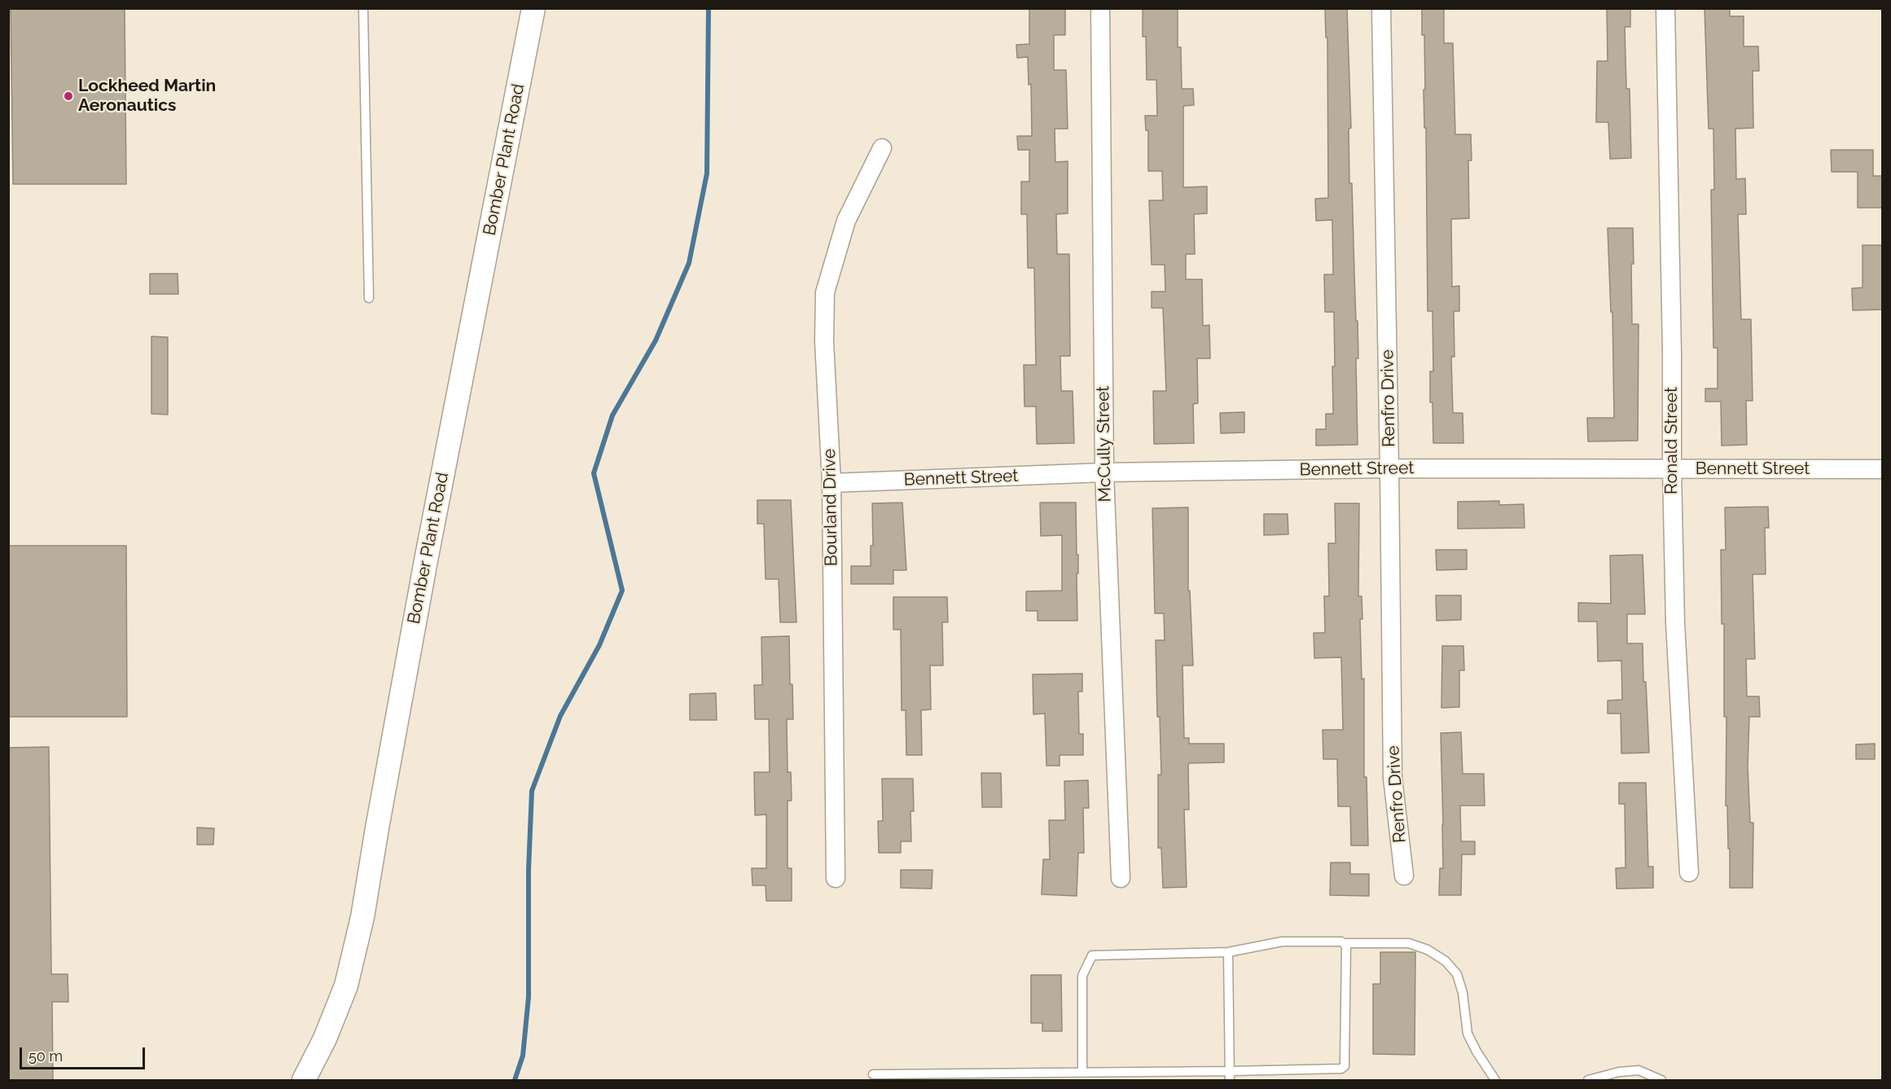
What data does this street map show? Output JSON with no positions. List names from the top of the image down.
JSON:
{
  "streets": {
    "street": [
      "Bomber Plant Road",
      "Renfro Drive",
      "Ronald Street",
      "McCully Street",
      "Bennett Street",
      "Bourland Drive"
    ]
  },
  "crossings": [
    ["Renfro Drive", "Bennett Street"],
    ["Ronald Street", "Bennett Street"],
    ["McCully Street", "Bennett Street"],
    ["Bennett Street", "Bourland Drive"]
  ],
  "places": ["Lockheed Martin Aeronautics"],
  "scale_bar": "50 m"
}
